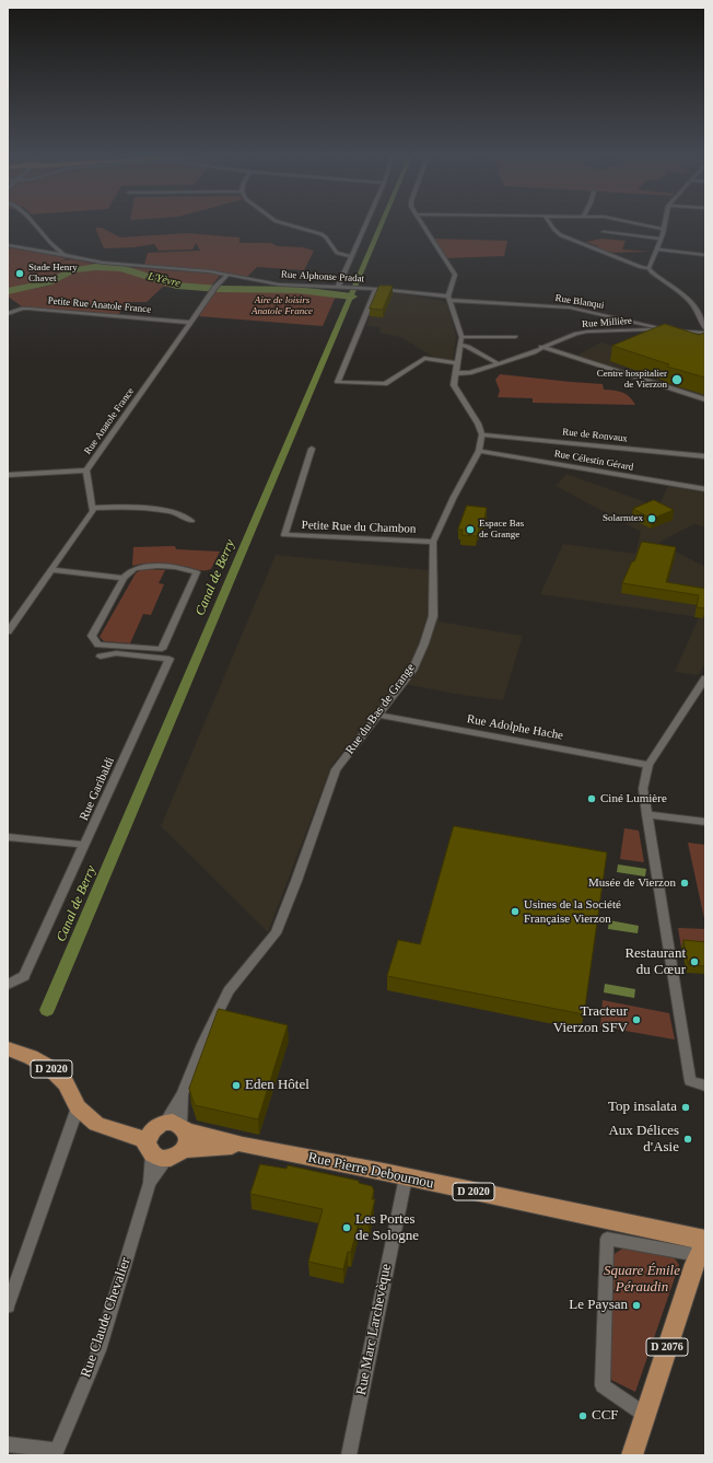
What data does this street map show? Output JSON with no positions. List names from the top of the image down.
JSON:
{
  "streets": {
    "main road": ["D 2020", "Rue Pierre Debournou", "D 2076"],
    "street": [
      "Rue Alphonse Pradat",
      "Rue Blanqui",
      "Petite Rue Anatole France",
      "Rue Millière",
      "Rue Anatole France",
      "Rue de Ronvaux",
      "Rue Célestin Gérard",
      "Petite Rue du Chambon",
      "Rue du Bas de Grange",
      "Rue Adolphe Hache",
      "Rue Garibaldi",
      "Rue Claude Chevalier",
      "Rue Marc Larchevèque"
    ]
  },
  "crossings": [
    ["Rue Alphonse Pradat", "Rue Blanqui"],
    ["Rue Alphonse Pradat", "Rue Anatole France"],
    ["Rue Blanqui", "Rue Millière"],
    ["Petite Rue Anatole France", "Rue Anatole France"],
    ["Rue de Ronvaux", "Rue du Bas de Grange"],
    ["Rue Célestin Gérard", "Rue du Bas de Grange"],
    ["Petite Rue du Chambon", "Rue du Bas de Grange"],
    ["Rue du Bas de Grange", "Rue Adolphe Hache"],
    ["Rue du Bas de Grange", "Rue Pierre Debournou"],
    ["Rue du Bas de Grange", "Rue Claude Chevalier"],
    ["D 2020", "Rue Pierre Debournou"],
    ["Rue Pierre Debournou", "Rue Claude Chevalier"],
    ["Rue Pierre Debournou", "Rue Marc Larchevèque"],
    ["Rue Pierre Debournou", "D 2076"]
  ],
  "water": ["L'Yèvre", "Canal de Berry"],
  "parks": ["Aire de loisirs Anatole France", "Square Émile Péraudin"],
  "places": [
    "Stade Henry Chavet",
    "Centre hospitalier de Vierzon",
    "Solarmtex",
    "Espace Bas de Grange",
    "Ciné Lumière",
    "Musée de Vierzon",
    "Usines de la Société Française Vierzon",
    "Restaurant du Cœur",
    "Tracteur Vierzon SFV",
    "Eden Hôtel",
    "Top insalata",
    "Aux Délices d'Asie",
    "Les Portes de Sologne",
    "Le Paysan",
    "CCF"
  ]
}
